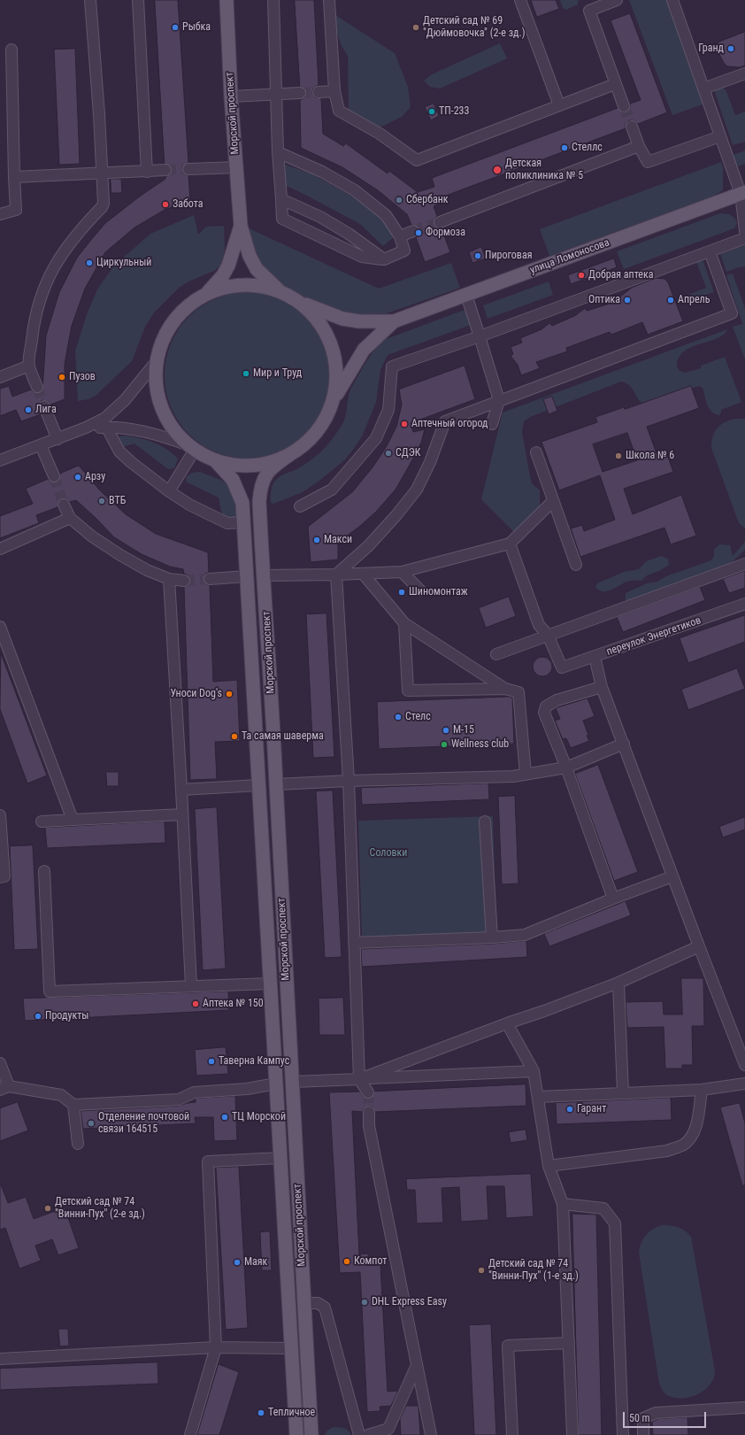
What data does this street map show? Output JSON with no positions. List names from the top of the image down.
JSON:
{
  "streets": {
    "main road": ["Морской проспект", "улица Ломоносова"],
    "street": ["переулок Энергетиков"]
  },
  "parks": ["Соловки"],
  "places": [
    "Рыбка",
    "Детский сад № 69 \"Дюймовочка\" (2-е зд.)",
    "Гранд",
    "ТП-233",
    "Стеллс",
    "Детская поликлиника № 5",
    "Сбербанк",
    "Забота",
    "Формоза",
    "Пироговая",
    "Циркульный",
    "Добрая аптека",
    "Оптика",
    "Апрель",
    "Мир и Труд",
    "Пузов",
    "Лига",
    "Аптечный огород",
    "СДЭК",
    "Школа № 6",
    "Арзу",
    "ВТБ",
    "Макси",
    "Шиномонтаж",
    "Уноси Dog's",
    "Стелс",
    "М-15",
    "Та самая шаверма",
    "Wellness club",
    "Аптека № 150",
    "Продукты",
    "Таверна Кампус",
    "Гарант",
    "ТЦ Морской",
    "Отделение почтовой связи 164515",
    "Детский сад № 74 \"Винни-Пух\" (2-е зд.)",
    "Компот",
    "Маяк",
    "Детский сад № 74 \"Винни-Пух\" (1-е зд.)",
    "DHL Express Easy",
    "Тепличное"
  ],
  "scale_bar": "50 m"
}
